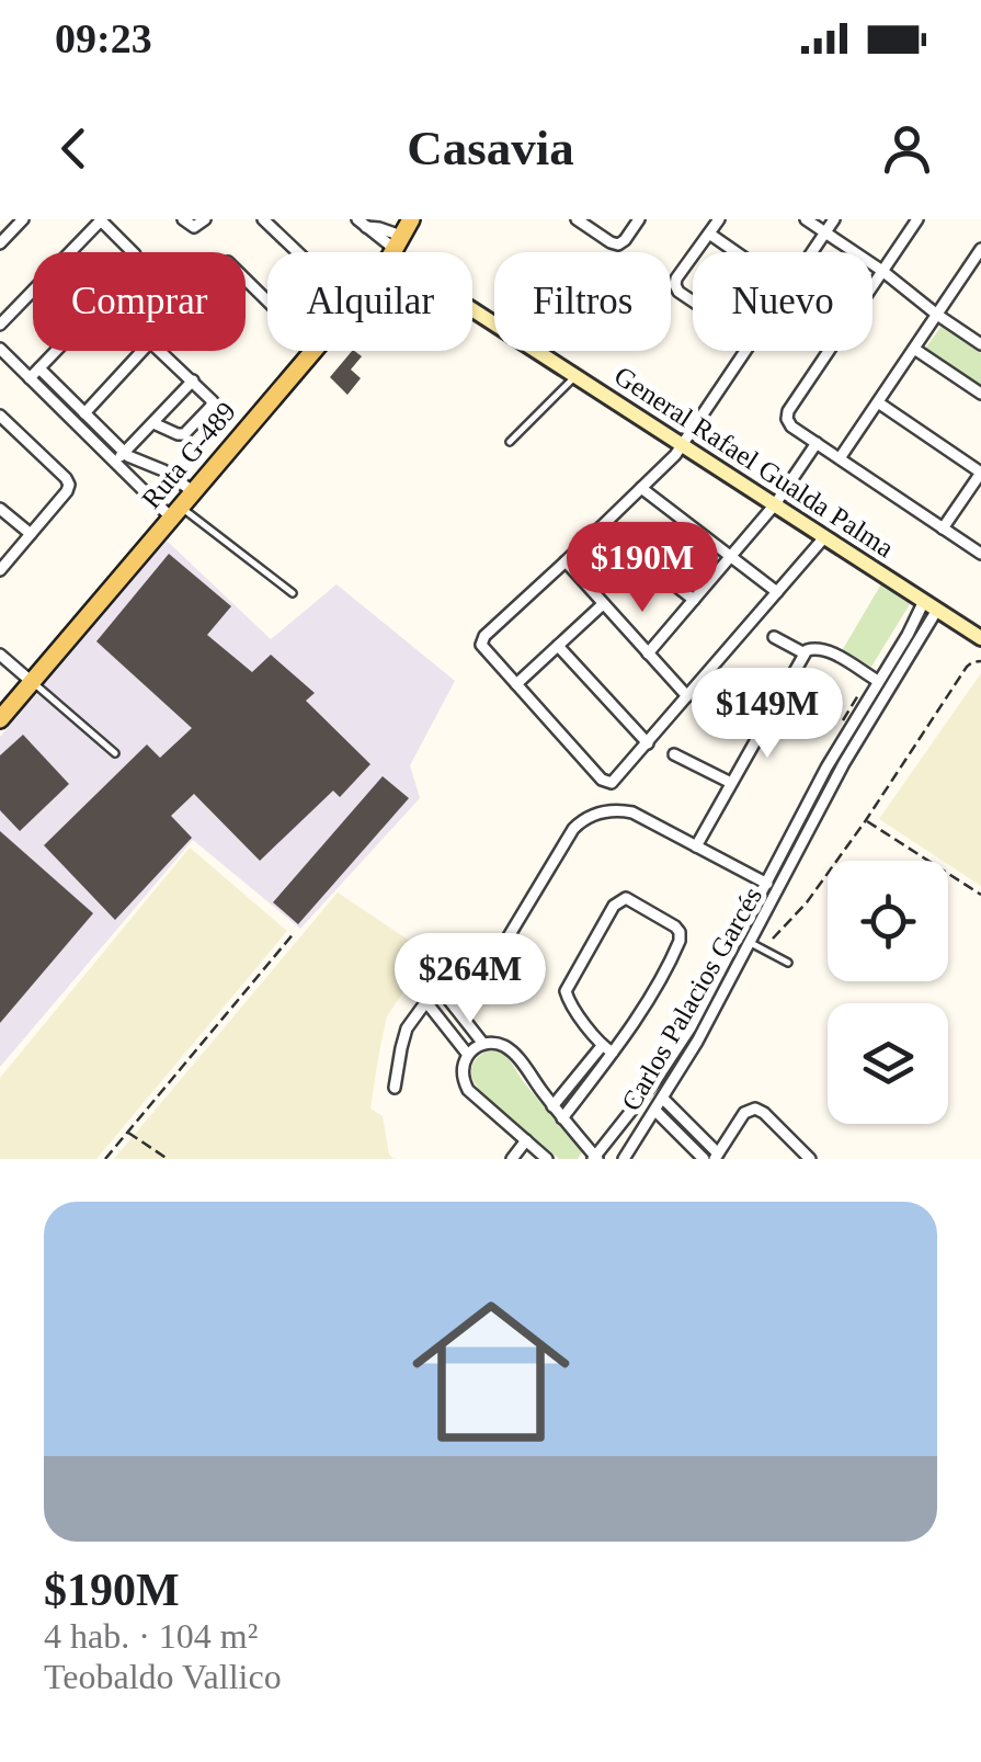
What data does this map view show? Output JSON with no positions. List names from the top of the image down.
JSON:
{
  "streets": {
    "main road": ["Ruta G-489", "General Rafael Gualda Palma"],
    "street": ["Carlos Palacios Garcés"]
  },
  "crossings": [
    ["Ruta G-489", "General Rafael Gualda Palma"],
    ["General Rafael Gualda Palma", "Carlos Palacios Garcés"]
  ],
  "page": {
    "status": "09:23",
    "header": "Casavia",
    "chip": [
      "Comprar",
      "Alquilar",
      "Filtros",
      "Nuevo"
    ],
    "price": ["$190M", "$149M", "$264M"],
    "list": [
      {
        "name": "$190M",
        "note": "4 hab. · 104 m² · Teobaldo Vallico"
      }
    ]
  }
}
